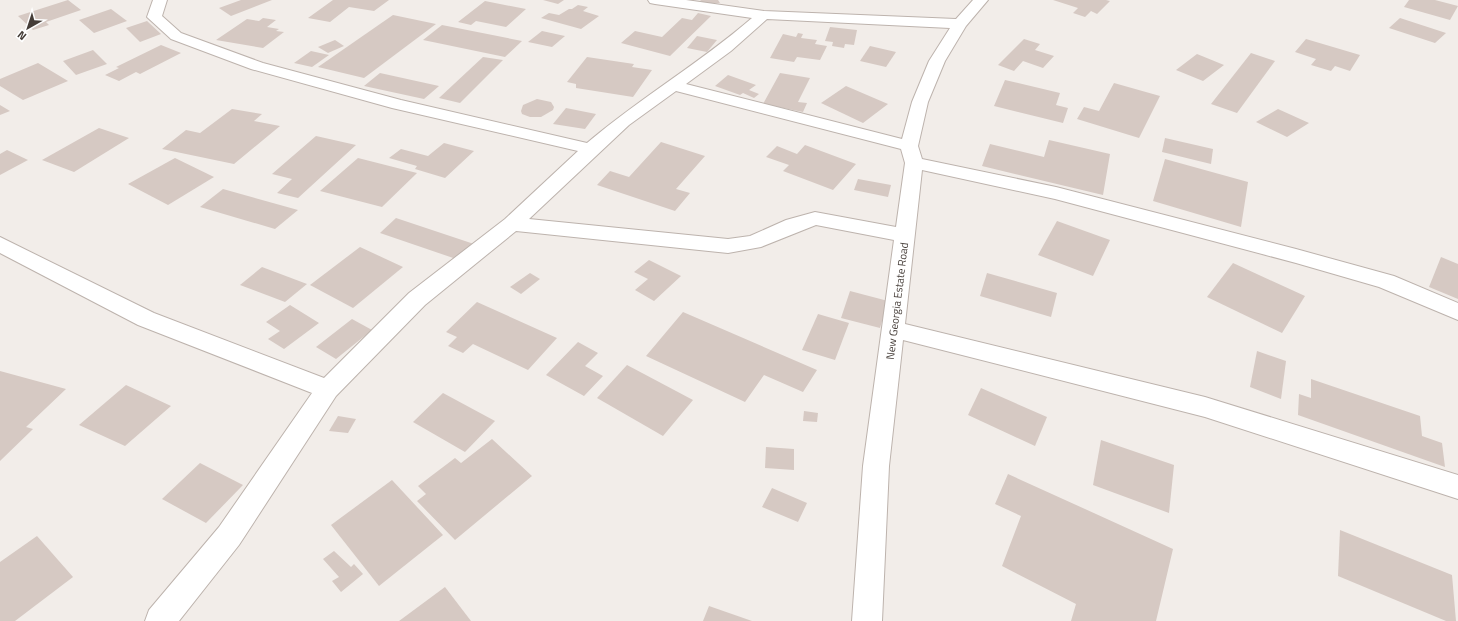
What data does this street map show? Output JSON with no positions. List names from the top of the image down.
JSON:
{
  "streets": {
    "street": ["New Georgia Estate Road"]
  },
  "north": "bottom left"
}
